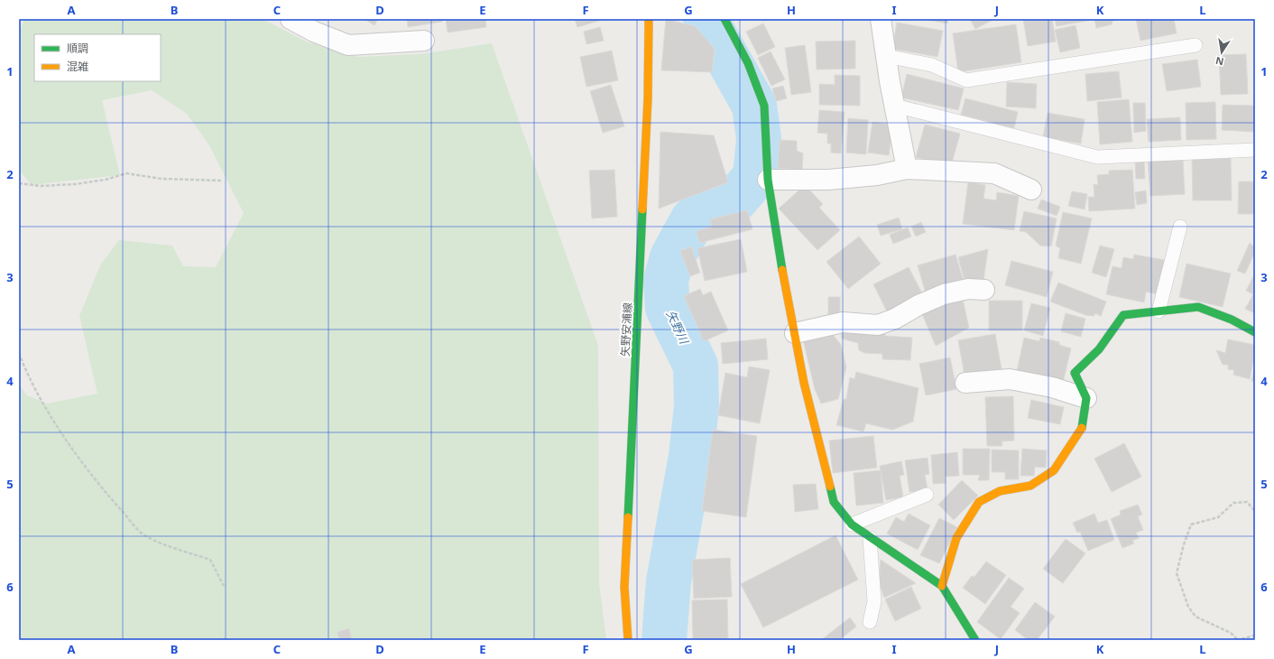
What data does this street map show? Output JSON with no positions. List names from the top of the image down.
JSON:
{
  "streets": {
    "street": ["矢野安浦線"]
  },
  "water": ["矢野川"],
  "legend": ["順調", "混雑"],
  "north": "bottom",
  "grid": {
    "columns": [
      "A",
      "B",
      "C",
      "D",
      "E",
      "F",
      "G",
      "H",
      "I",
      "J",
      "K",
      "L"
    ],
    "rows": [
      "1",
      "2",
      "3",
      "4",
      "5",
      "6"
    ]
  }
}
